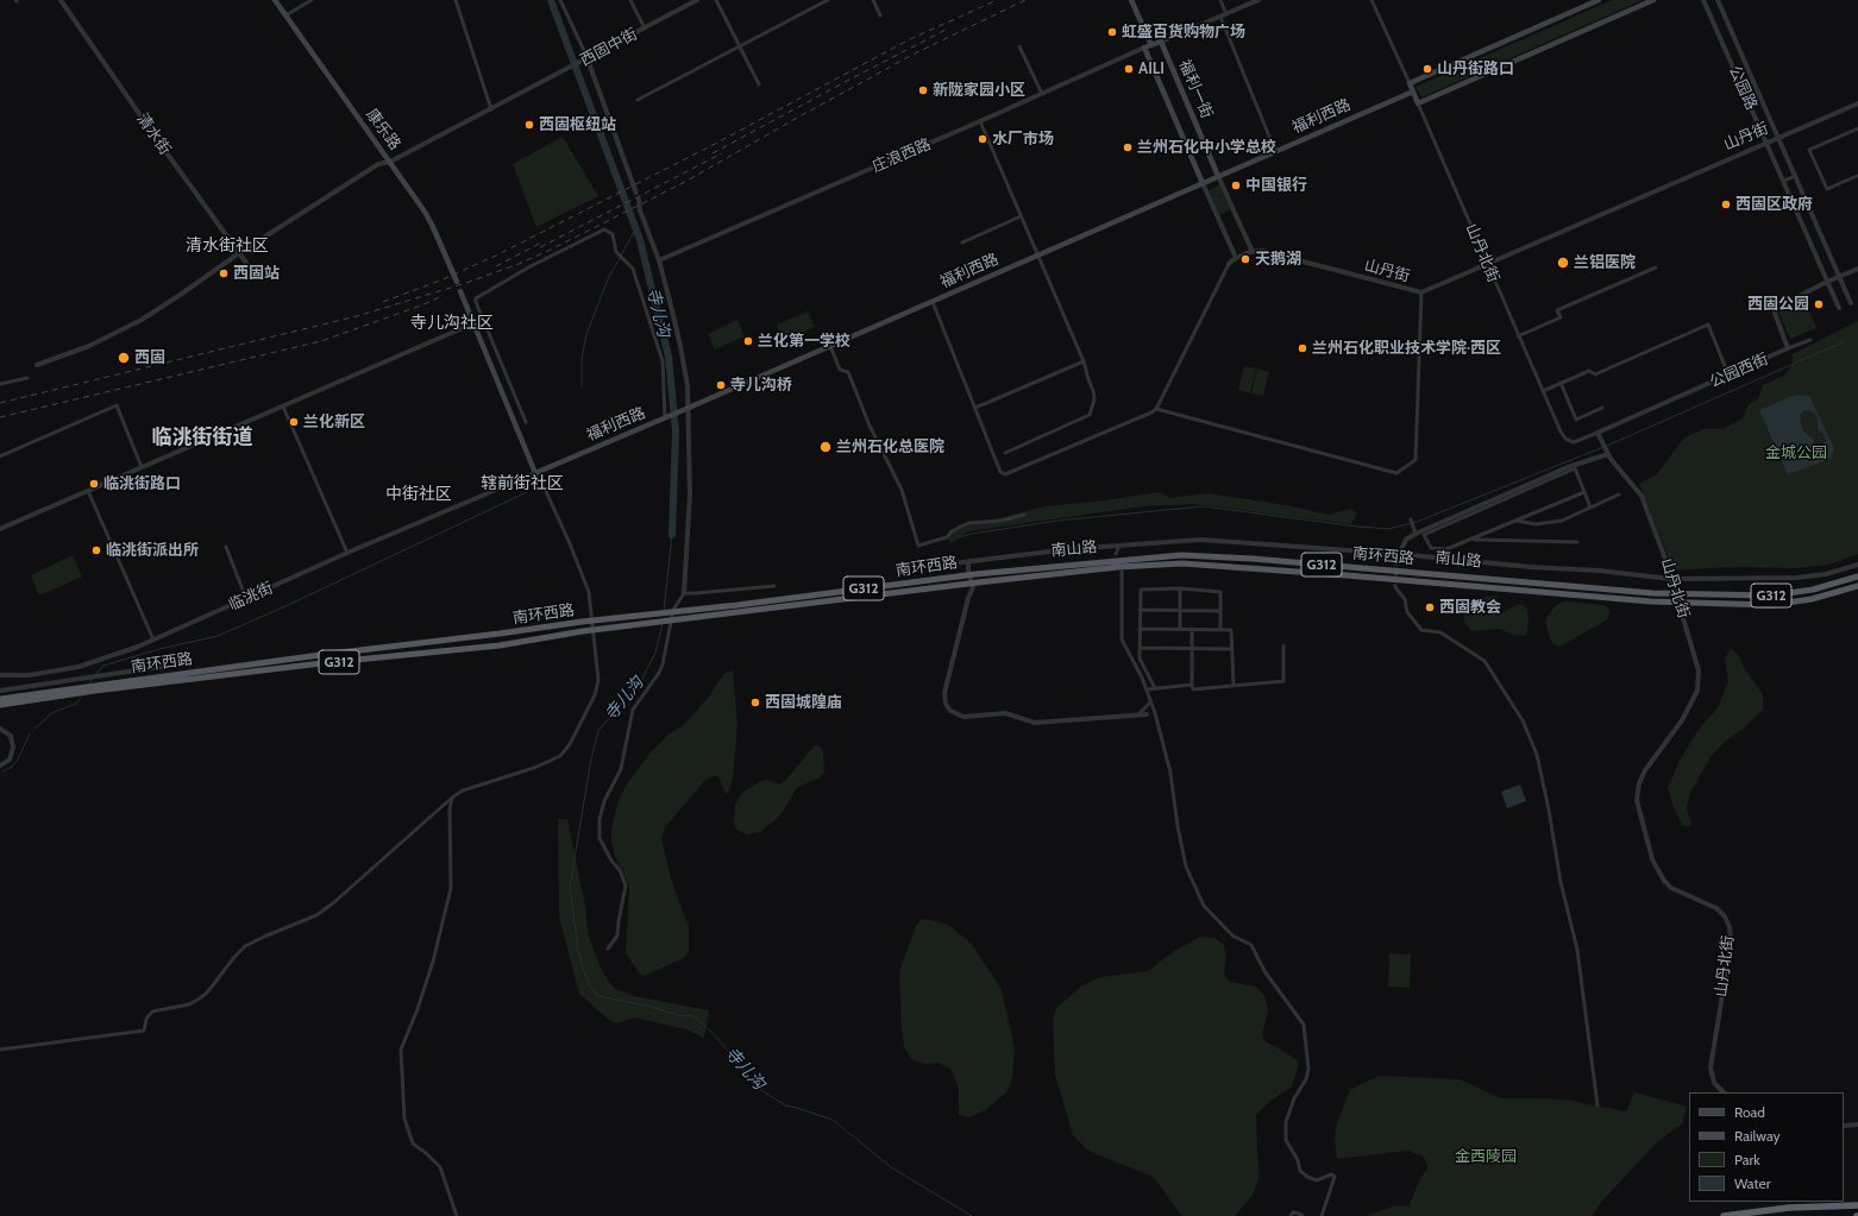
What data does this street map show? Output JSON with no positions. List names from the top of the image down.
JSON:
{
  "streets": {
    "highway": ["南环西路", "G312"],
    "main road": ["福利一街", "福利西路", "康乐路"],
    "street": [
      "西固中街",
      "公园路",
      "清水街",
      "山丹街",
      "庄浪西路",
      "山丹北街",
      "公园西街",
      "南山路",
      "临洮街"
    ]
  },
  "crossings": [
    ["西固中街", "康乐路"],
    ["西固中街", "清水街"],
    ["公园路", "山丹街"],
    ["公园路", "公园西街"],
    ["福利一街", "福利西路"],
    ["福利一街", "山丹街"],
    ["福利一街", "庄浪西路"],
    ["福利西路", "临洮街"],
    ["山丹街", "山丹北街"],
    ["山丹北街", "公园西街"],
    ["山丹北街", "南山路"]
  ],
  "districts": [
    "清水街社区",
    "寺儿沟社区",
    "临洮街街道",
    "辖前街社区",
    "中街社区"
  ],
  "water": ["寺儿沟"],
  "parks": ["金城公园", "金西陵园"],
  "places": [
    "虹盛百货购物广场",
    "AILI",
    "山丹街路口",
    "新陇家园小区",
    "西固枢纽站",
    "水厂市场",
    "兰州石化中小学总校",
    "中国银行",
    "西固区政府",
    "天鹅湖",
    "兰铝医院",
    "西固站",
    "西固公园",
    "兰化第一学校",
    "兰州石化职业技术学院·西区",
    "西固",
    "寺儿沟桥",
    "兰化新区",
    "兰州石化总医院",
    "临洮街路口",
    "临洮街派出所",
    "西固教会",
    "西固城隍庙"
  ],
  "legend": [
    "Road",
    "Railway",
    "Park",
    "Water"
  ]
}
